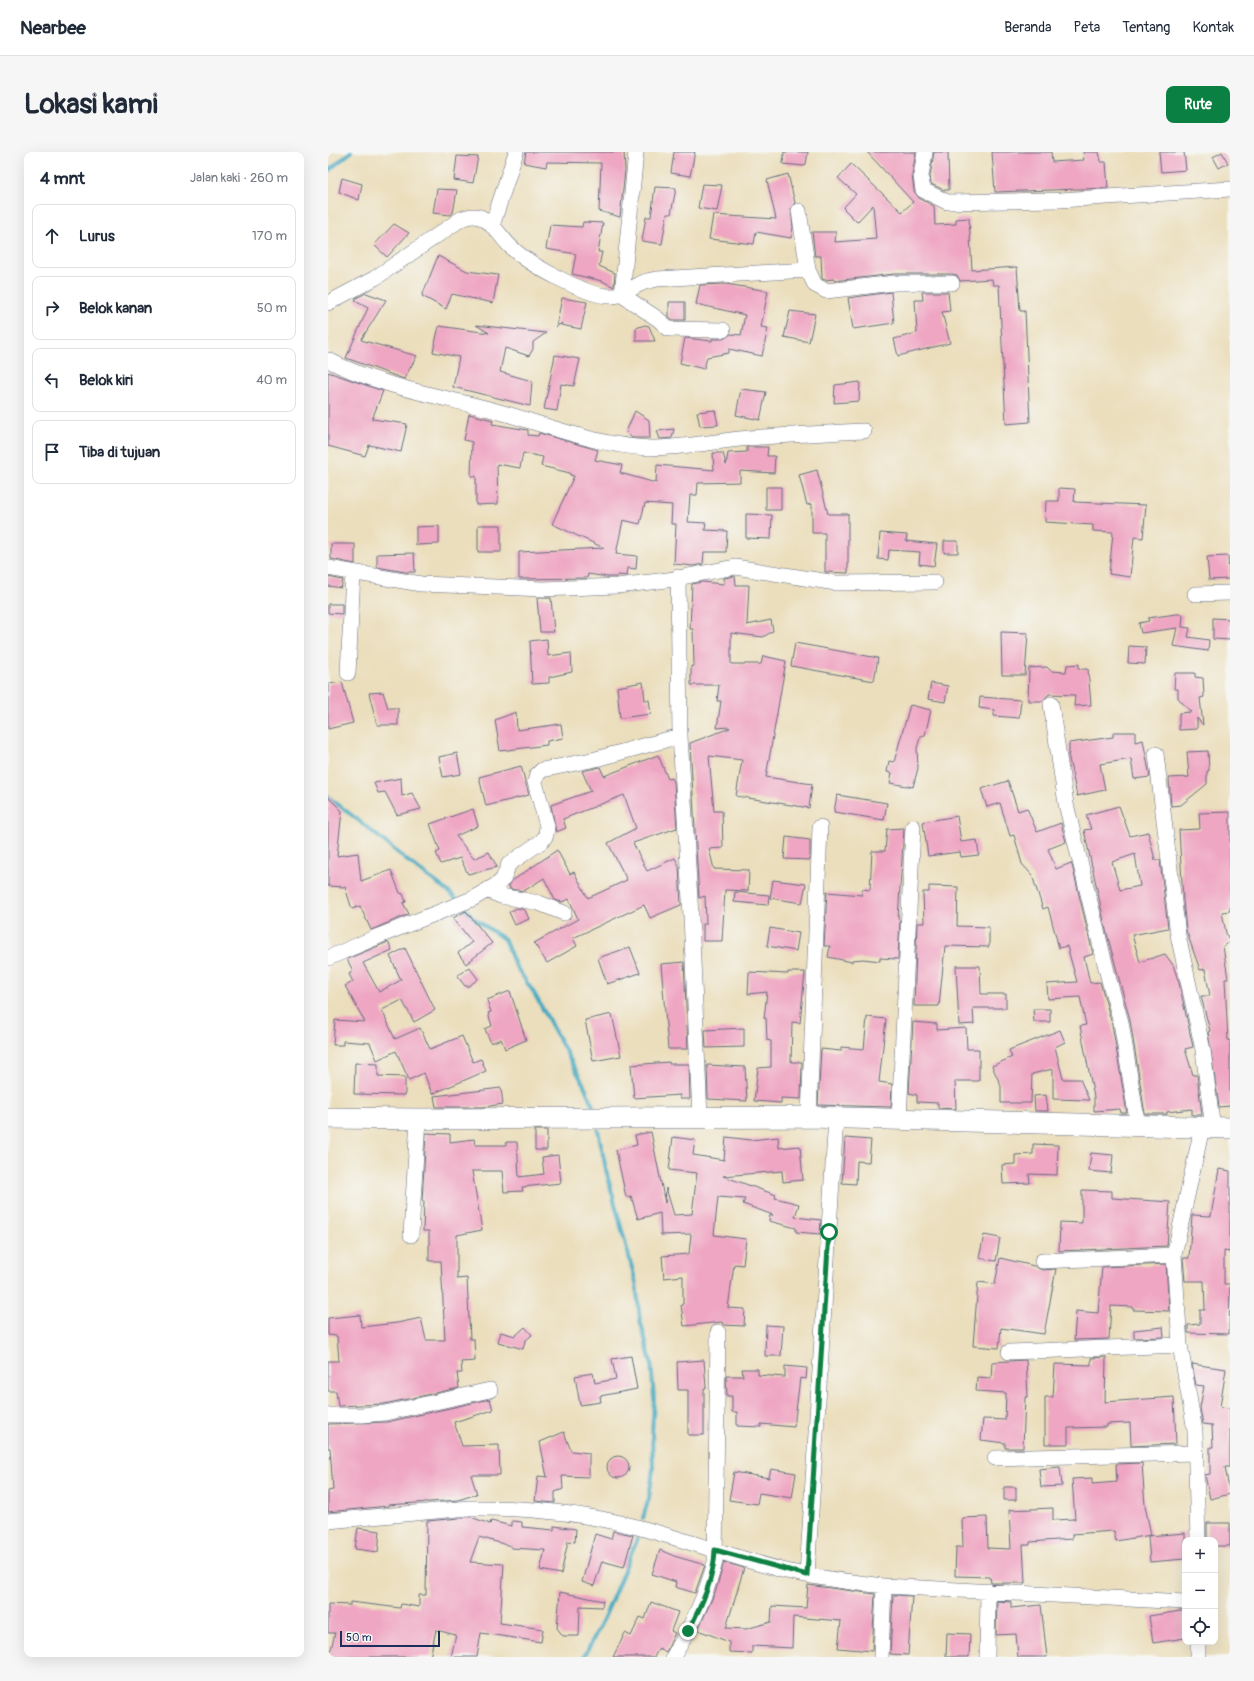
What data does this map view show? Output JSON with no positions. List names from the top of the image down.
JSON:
{
  "scale_bar": "50 m",
  "page": {
    "header": "Nearbee",
    "nav": [
      "Beranda",
      "Peta",
      "Tentang",
      "Kontak"
    ],
    "buttons": "Rute",
    "title": "Lokasi kami",
    "heading": ["4 mnt", "Jalan kaki · 260 m"],
    "list": [
      ["Lurus", "170 m"],
      ["Belok kanan", "50 m"],
      ["Belok kiri", "40 m"],
      "Tiba di tujuan"
    ],
    "map_buttons": ["+", "−"],
    "scale": "50 m"
  }
}
